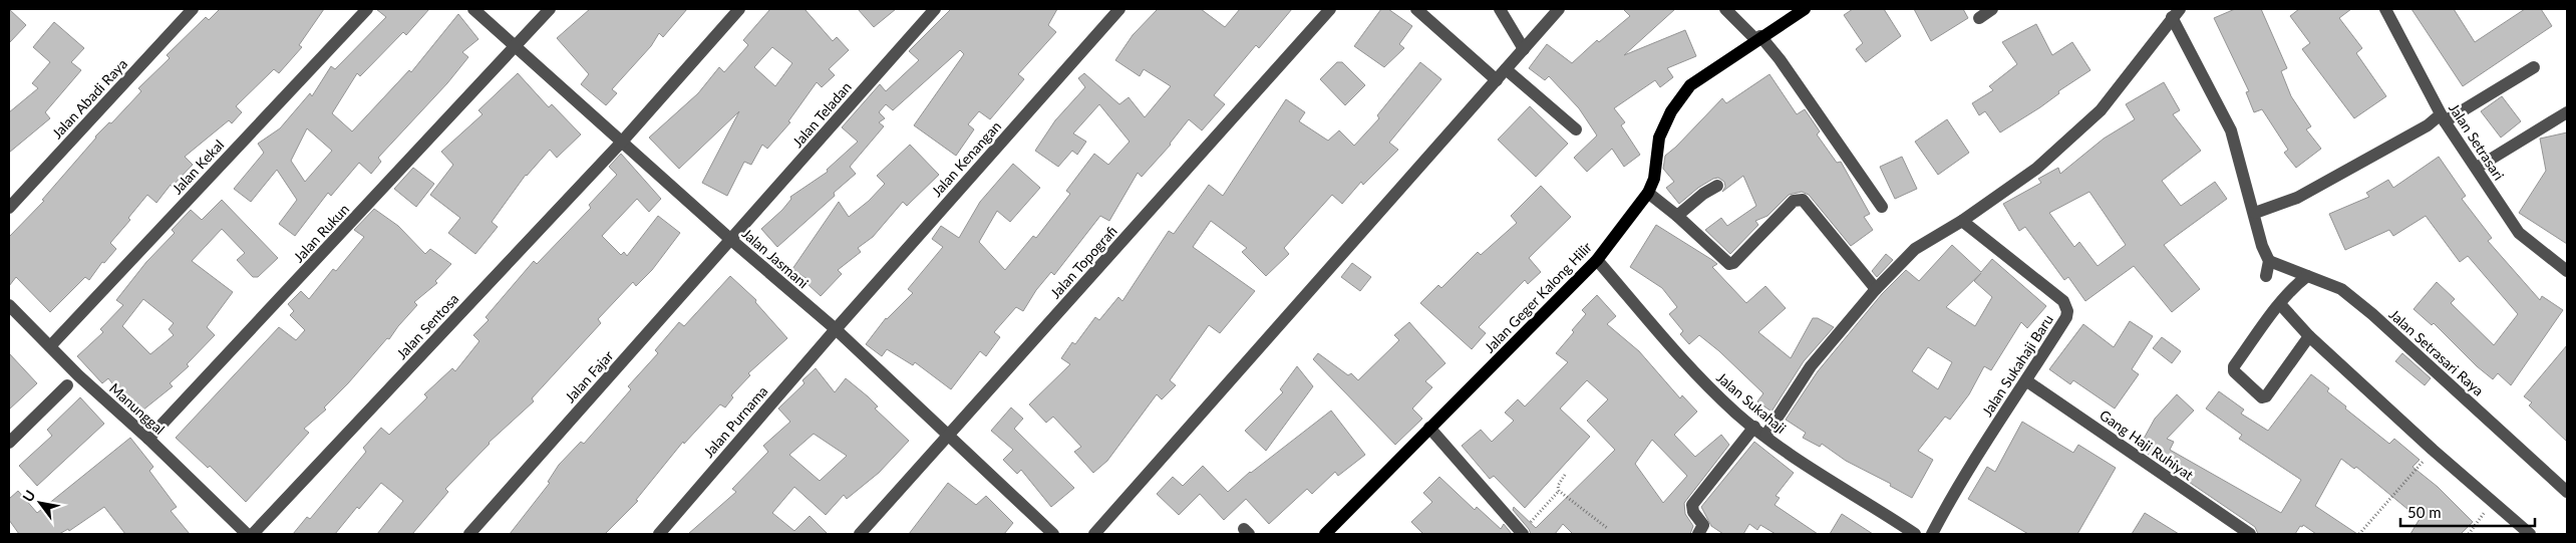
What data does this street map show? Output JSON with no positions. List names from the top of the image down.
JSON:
{
  "streets": {
    "main road": ["Jalan Geger Kalong Hilir"],
    "street": [
      "Jalan Abadi Raya",
      "Jalan Teladan",
      "Jalan Setrasari",
      "Jalan Kenangan",
      "Jalan Kekal",
      "Jalan Rukun",
      "Jalan Jasmani",
      "Jalan Topografi",
      "Jalan Sentosa",
      "Jalan Setrasari Raya",
      "Jalan Sukahaji Baru",
      "Jalan Fajar",
      "Jalan Sukahaji",
      "Manunggal",
      "Jalan Purnama",
      "Gang Haji Ruhiyat"
    ]
  },
  "crossings": [
    ["Jalan Teladan", "Jalan Jasmani"],
    ["Jalan Teladan", "Jalan Fajar"],
    ["Jalan Kenangan", "Jalan Jasmani"],
    ["Jalan Kenangan", "Jalan Purnama"],
    ["Jalan Kekal", "Manunggal"],
    ["Jalan Rukun", "Jalan Jasmani"],
    ["Jalan Rukun", "Manunggal"],
    ["Jalan Jasmani", "Jalan Topografi"],
    ["Jalan Jasmani", "Jalan Sentosa"],
    ["Jalan Jasmani", "Jalan Fajar"],
    ["Jalan Jasmani", "Jalan Purnama"],
    ["Jalan Geger Kalong Hilir", "Jalan Sukahaji"],
    ["Jalan Sentosa", "Manunggal"],
    ["Jalan Sukahaji Baru", "Gang Haji Ruhiyat"]
  ],
  "scale_bar": "50 m",
  "north": "top left"
}
